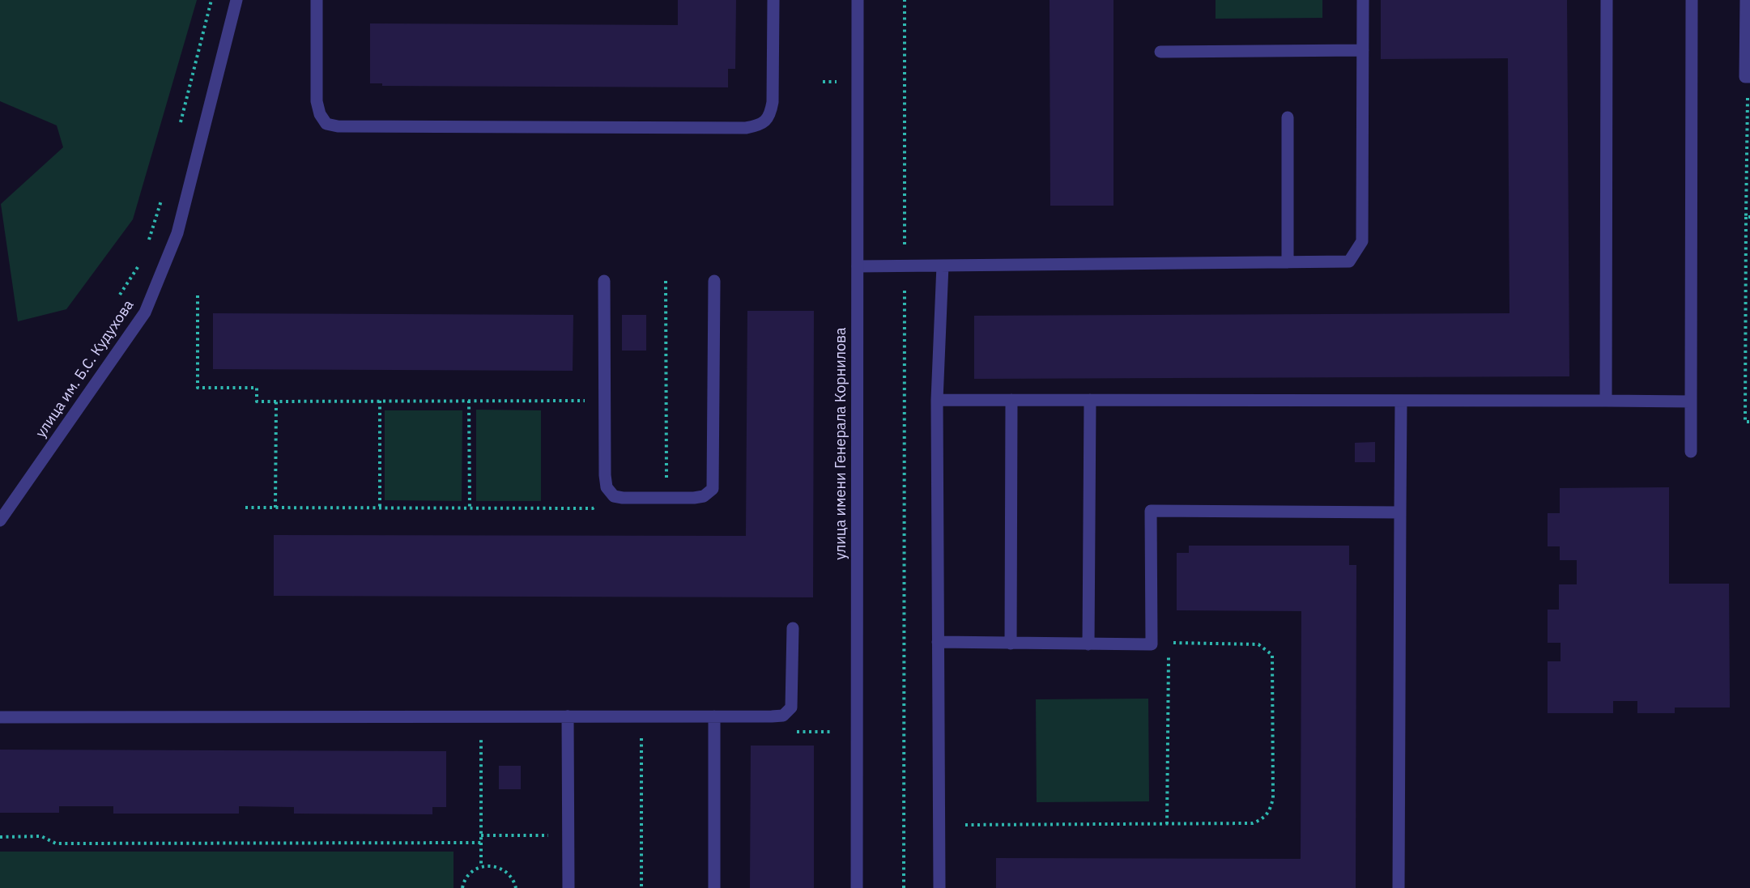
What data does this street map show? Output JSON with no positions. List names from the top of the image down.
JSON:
{
  "streets": {
    "street": ["улица им. Б.С. Кудухова", "улица имени Генерала Корнилова"]
  }
}
